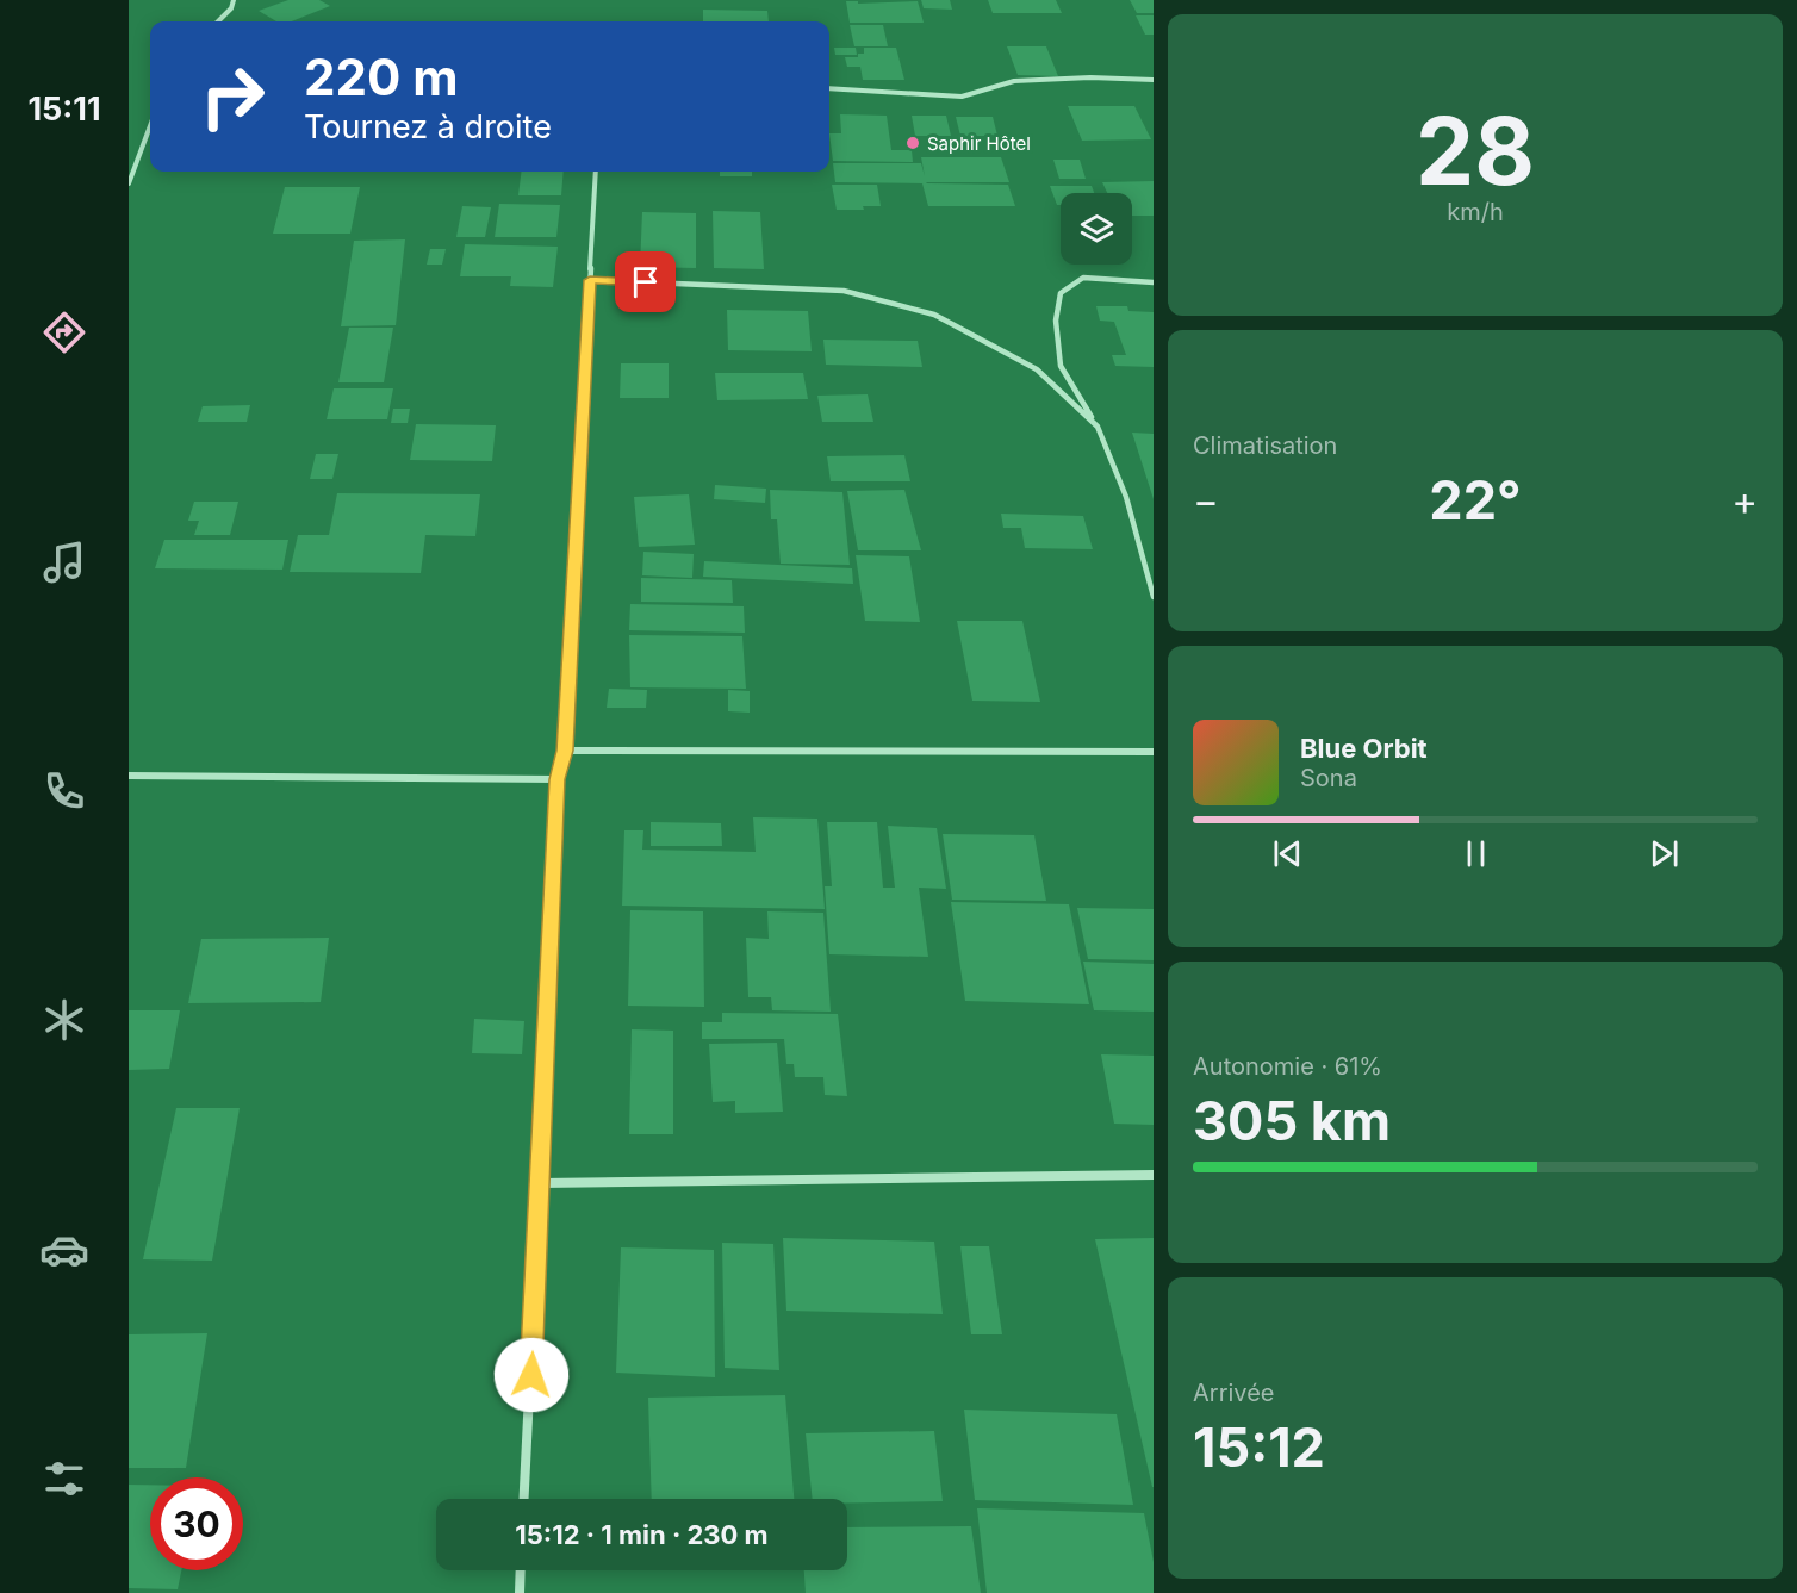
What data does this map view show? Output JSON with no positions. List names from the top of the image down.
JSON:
{
  "places": ["Saphir Hôtel"],
  "page": {
    "tabs": "15:11",
    "tile": [
      ["28", "km/h"],
      "Climatisation",
      ["Autonomie · 61%", "305 km"],
      ["Arrivée", "15:12"]
    ],
    "turn": ["220 m", "Tournez à droite"],
    "heat": ["−", "22°", "+"],
    "song": ["Blue Orbit", "Sona"],
    "limit": "30",
    "trip": "15:12 · 1 min · 230 m"
  }
}
